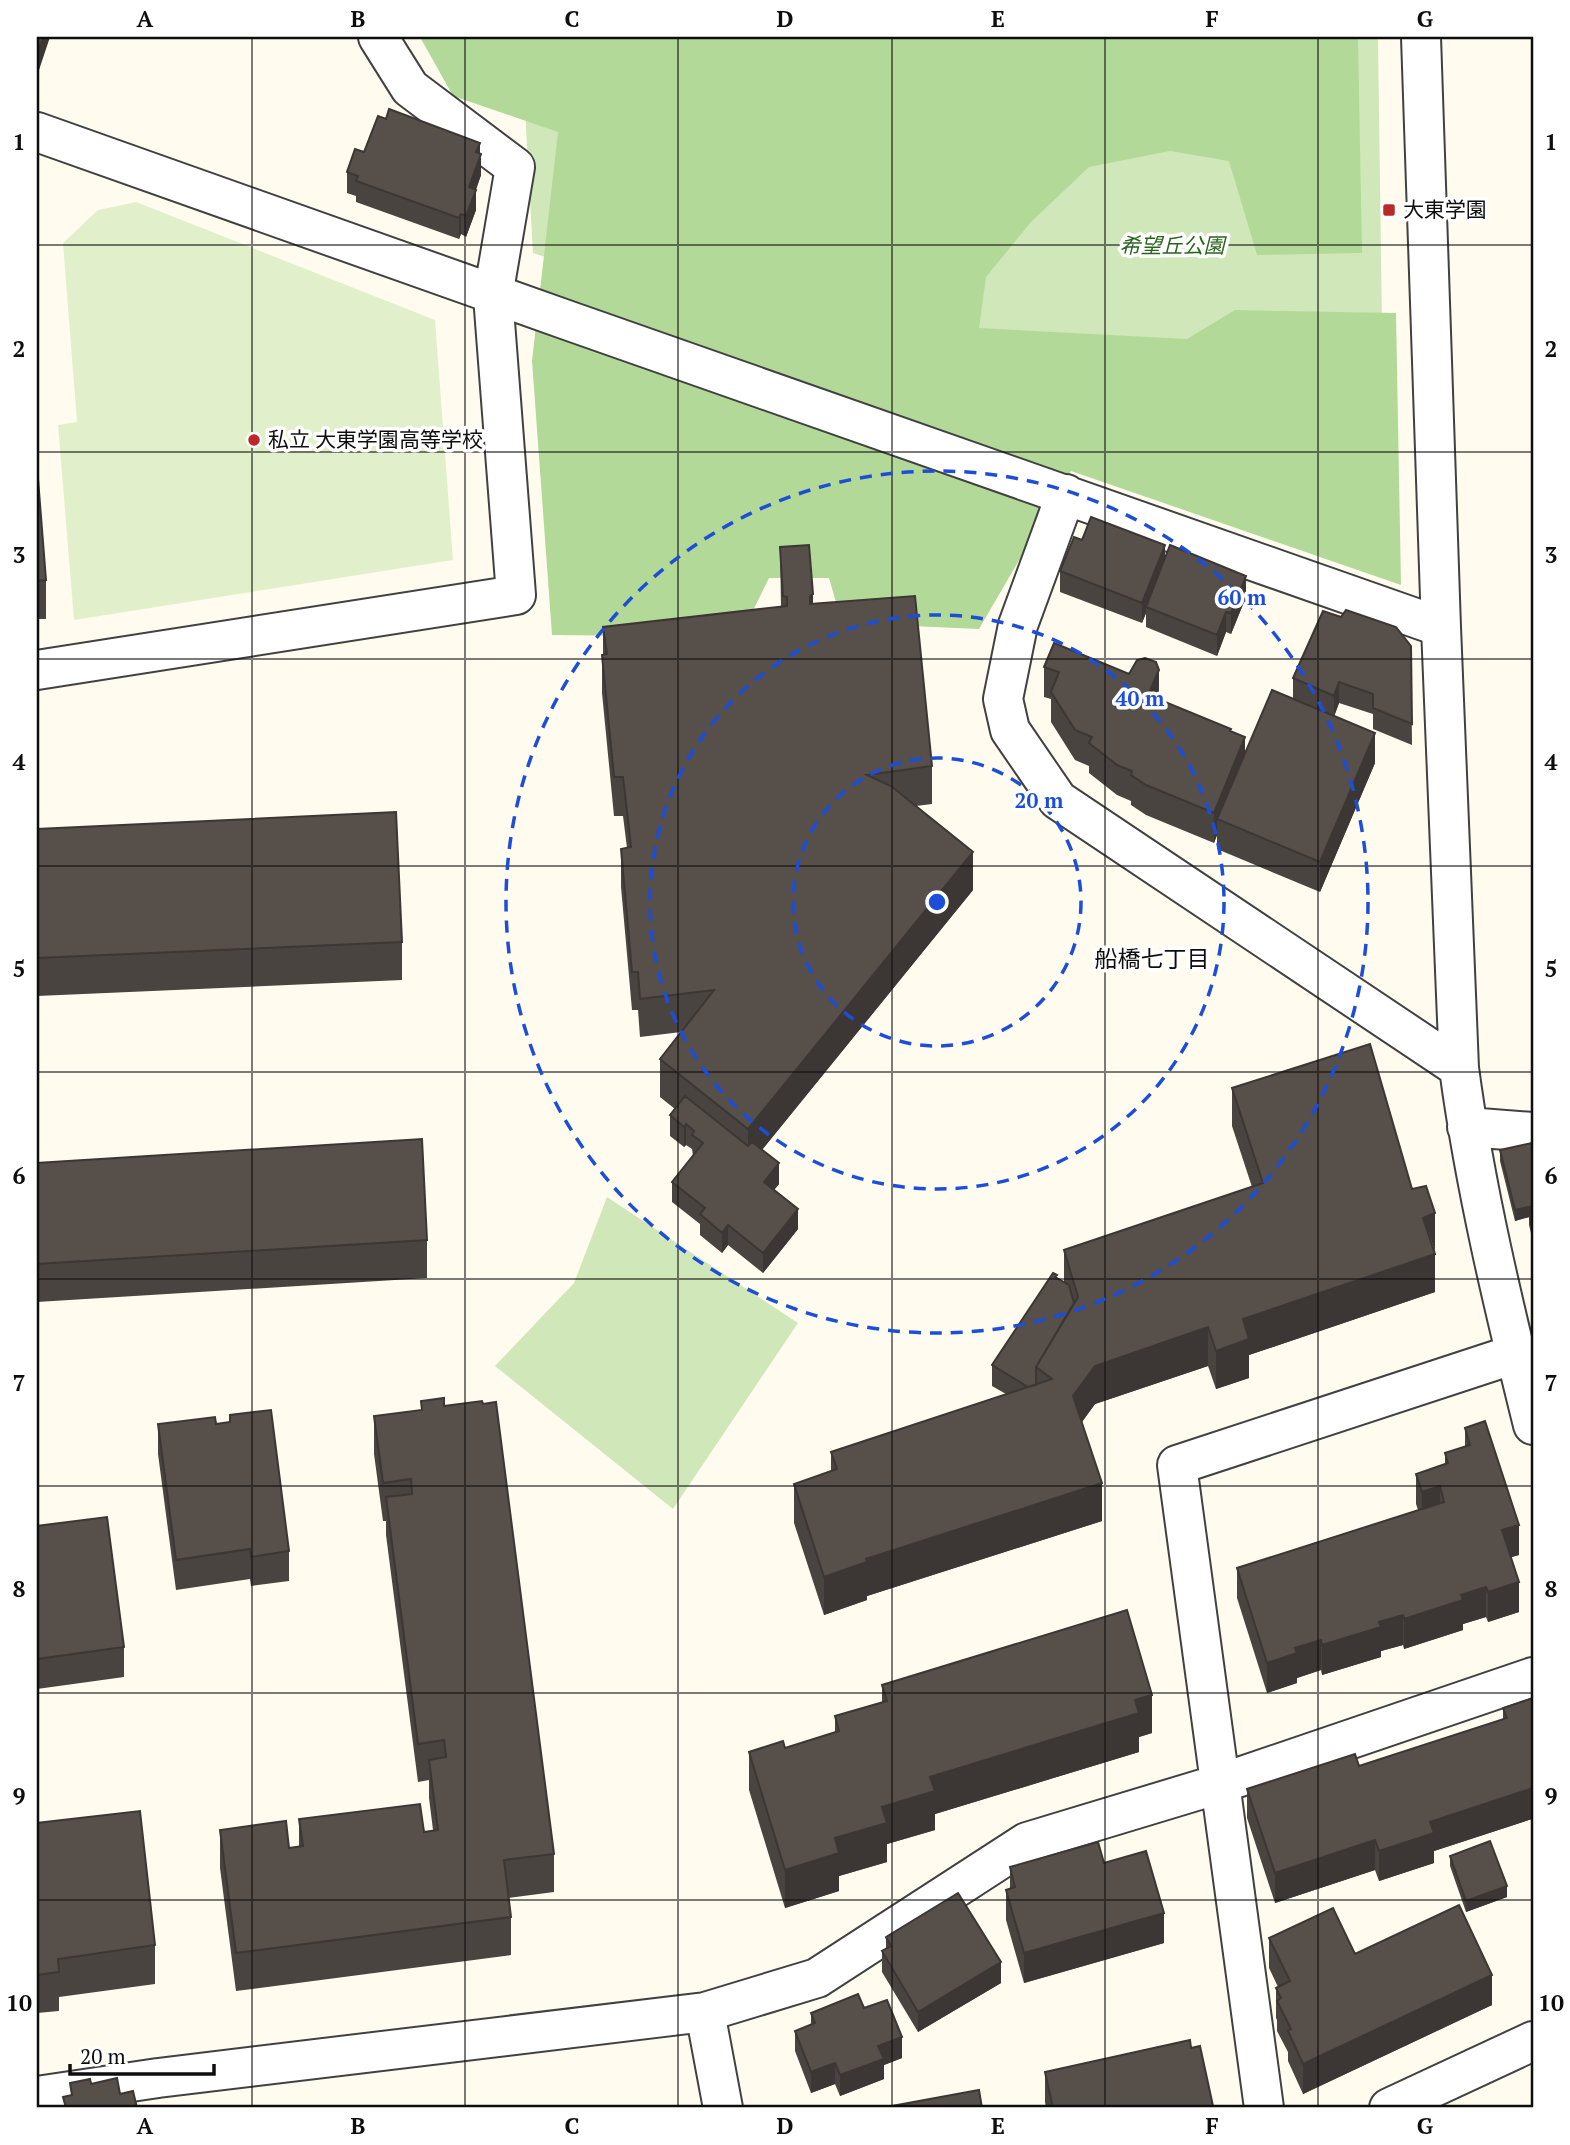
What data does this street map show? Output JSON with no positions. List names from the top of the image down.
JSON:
{
  "districts": ["船橋七丁目"],
  "parks": ["希望丘公園"],
  "places": {
    "transit": ["大東学園"],
    "other": ["私立 大東学園高等学校"]
  },
  "scale_bar": "20 m",
  "grid": {
    "columns": [
      "A",
      "B",
      "C",
      "D",
      "E",
      "F",
      "G"
    ],
    "rows": [
      "1",
      "2",
      "3",
      "4",
      "5",
      "6",
      "7",
      "8",
      "9",
      "10"
    ]
  },
  "rings": ["60 m", "40 m", "20 m"]
}
